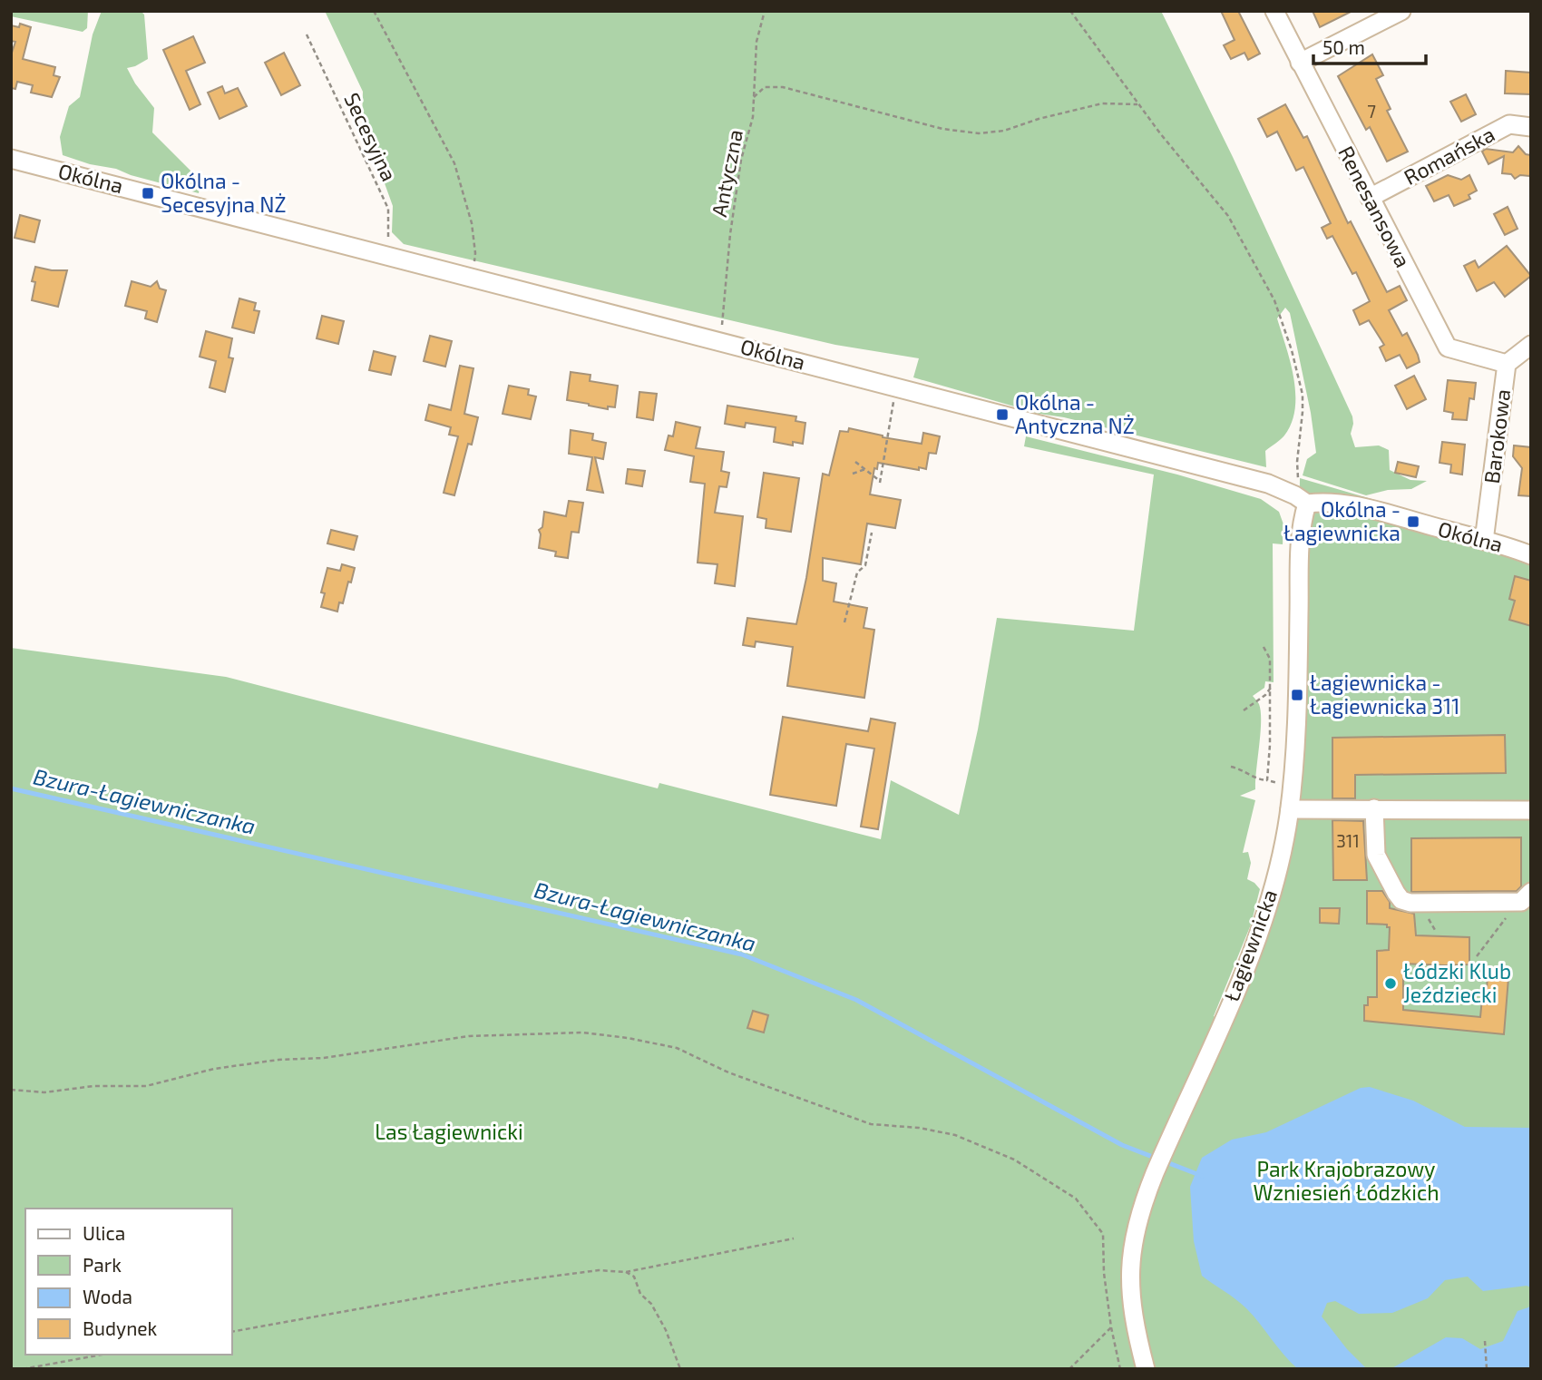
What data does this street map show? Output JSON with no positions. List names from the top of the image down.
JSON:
{
  "streets": {
    "street": [
      "Romańska",
      "Okólna",
      "Renesansowa",
      "Barokowa",
      "Łagiewnicka"
    ],
    "path": ["Secesyjna", "Antyczna"]
  },
  "crossings": [
    ["Secesyjna", "Okólna"],
    ["Romańska", "Renesansowa"],
    ["Antyczna", "Okólna"],
    ["Okólna", "Barokowa"],
    ["Okólna", "Łagiewnicka"],
    ["Renesansowa", "Barokowa"]
  ],
  "water": ["Bzura-Łagiewniczanka"],
  "parks": ["Las Łagiewnicki", "Park Krajobrazowy Wzniesień Łódzkich"],
  "places": {
    "transit": [
      "Okólna - Secesyjna NŻ",
      "Okólna - Antyczna NŻ",
      "Okólna - Łagiewnicka",
      "Łagiewnicka - Łagiewnicka 311"
    ],
    "other": ["Łódzki Klub Jeździecki"]
  },
  "house_numbers": ["7", "311"],
  "legend": [
    "Ulica",
    "Park",
    "Woda",
    "Budynek"
  ],
  "scale_bar": "50 m"
}
